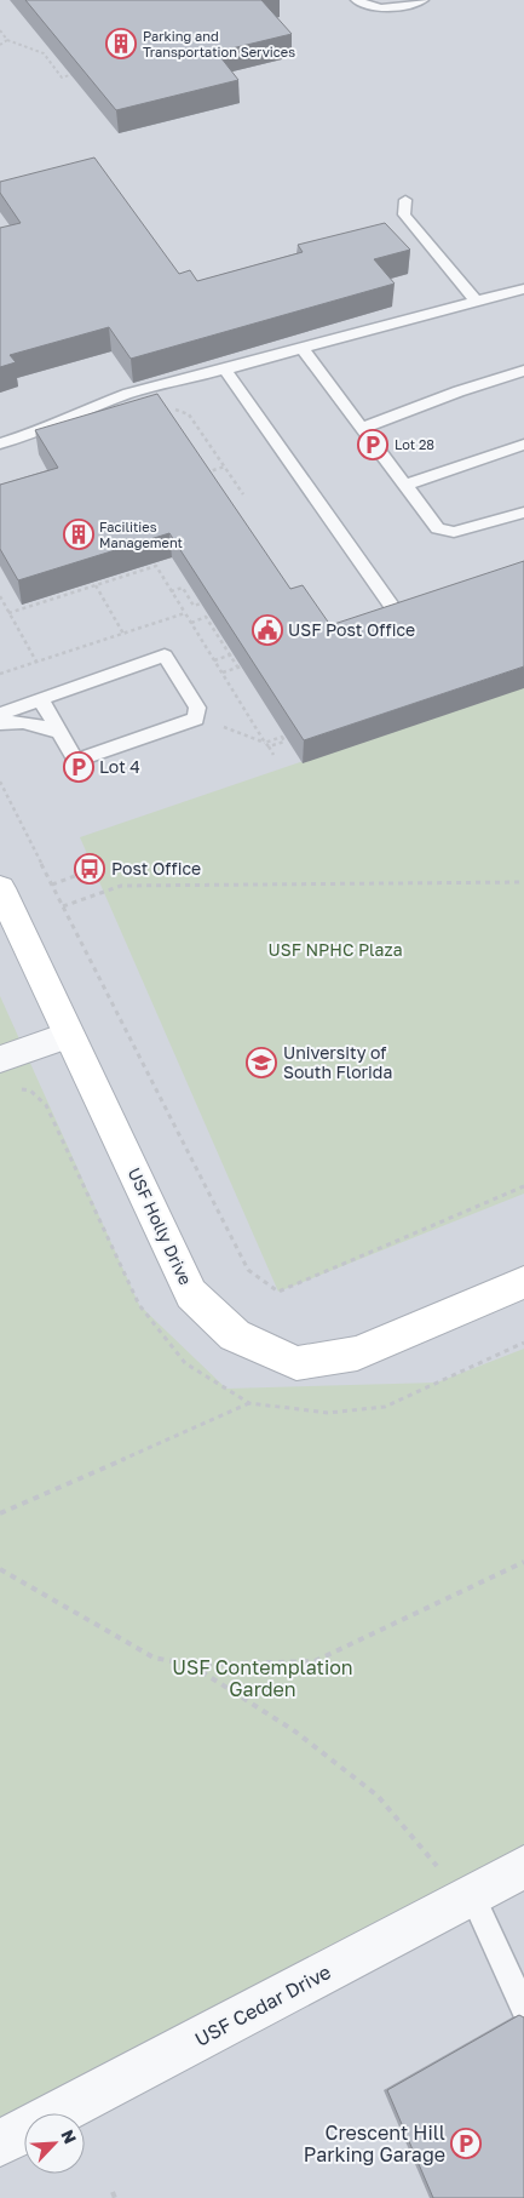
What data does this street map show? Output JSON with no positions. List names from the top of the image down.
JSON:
{
  "streets": {
    "street": ["USF Holly Drive", "USF Cedar Drive"]
  },
  "parks": ["USF NPHC Plaza", "USF Contemplation Garden"],
  "places": {
    "building": ["Parking and Transportation Services", "Facilities Management"],
    "parking": ["Lot 28", "Lot 4", "Crescent Hill Parking Garage"],
    "public building": ["USF Post Office"],
    "bus stop": ["Post Office"],
    "school or university": ["University of South Florida"]
  },
  "north": "top right"
}
